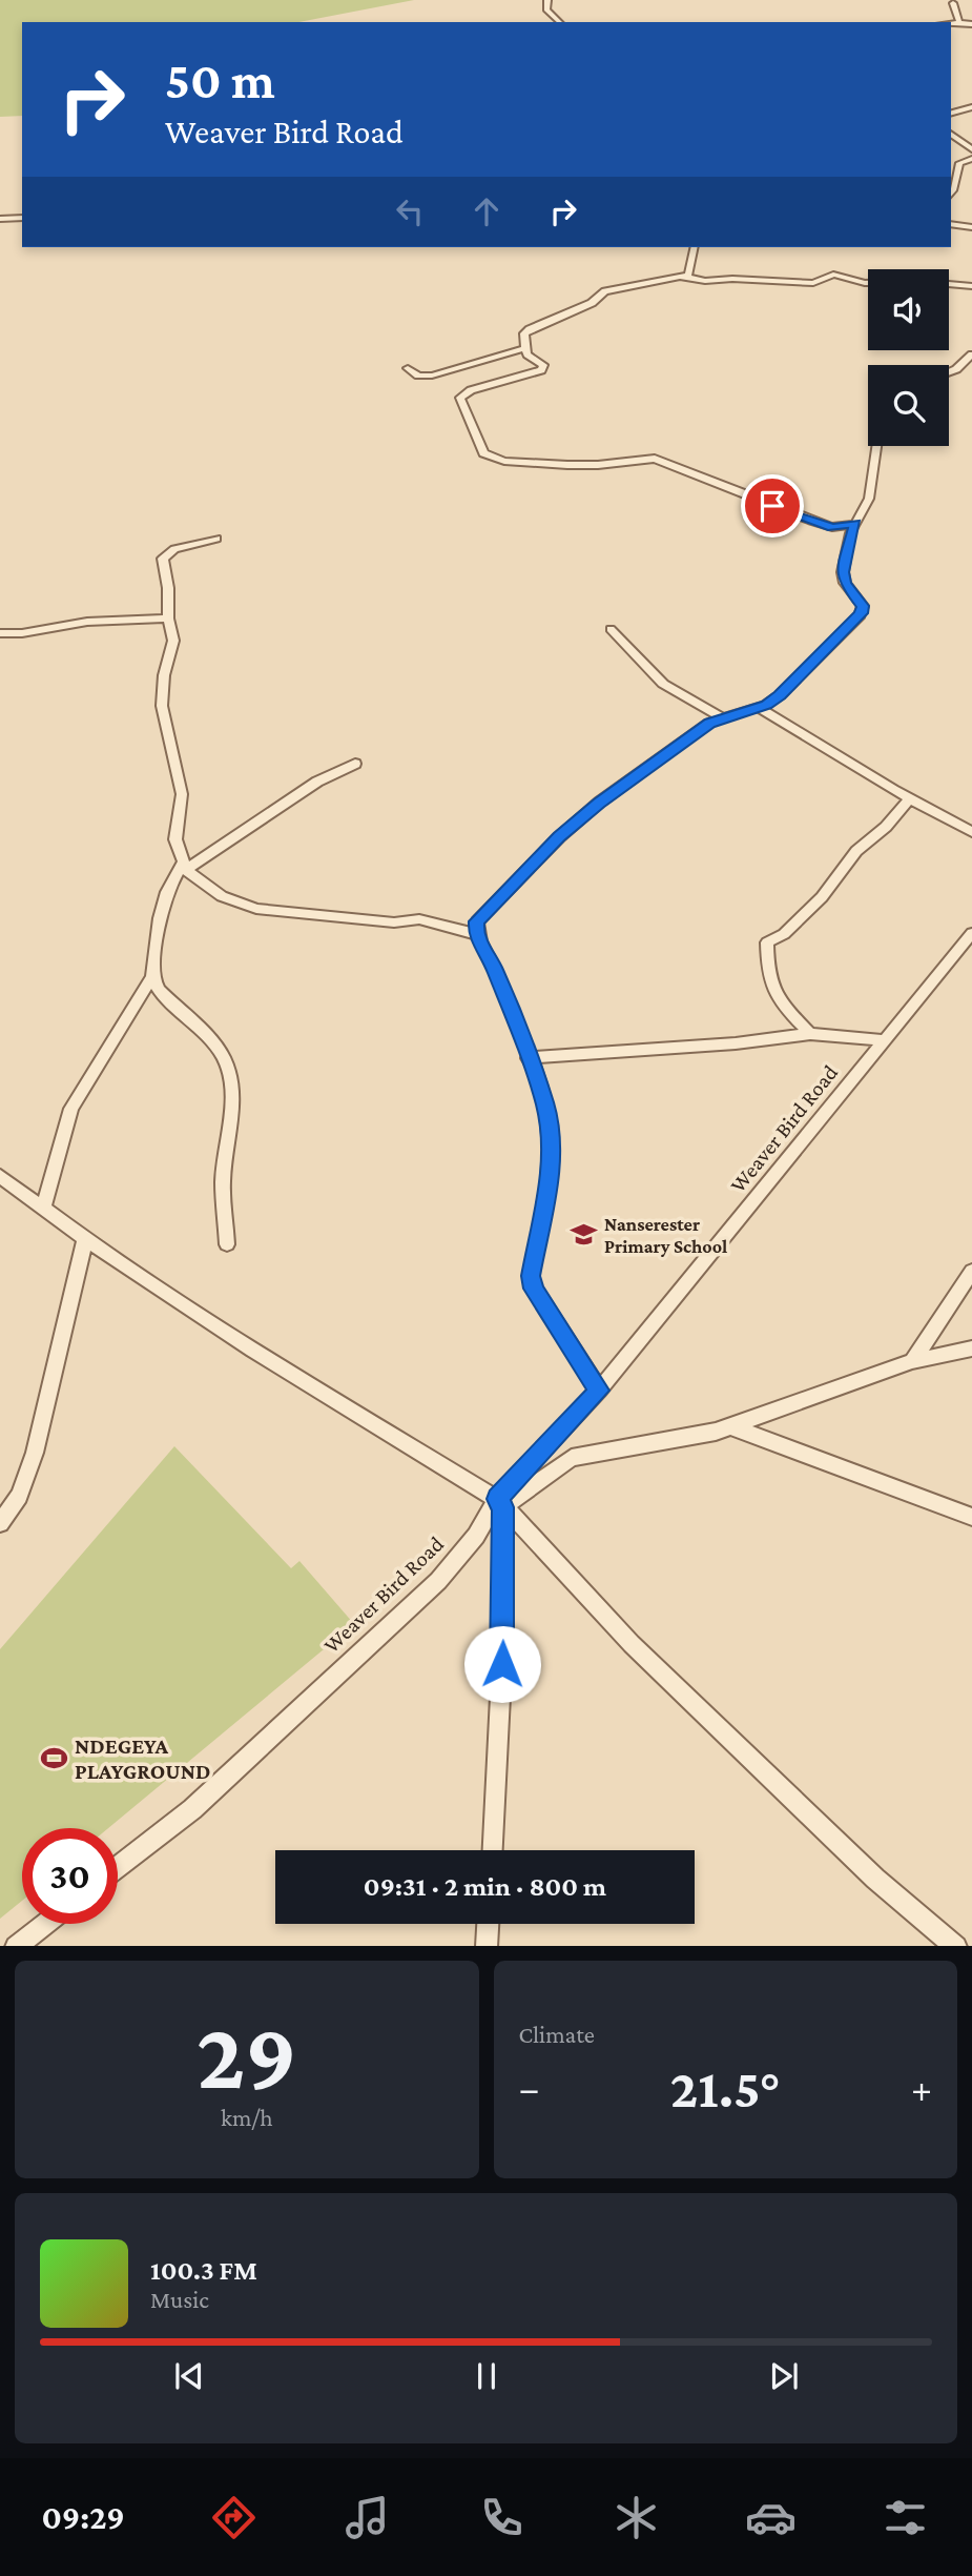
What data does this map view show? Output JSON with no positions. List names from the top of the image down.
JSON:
{
  "streets": {
    "street": ["Weaver Bird Road"]
  },
  "places": {
    "school or university": ["Nanserester Primary School"],
    "sports": ["NDEGEYA PLAYGROUND"]
  },
  "page": {
    "turn": ["50 m", "Weaver Bird Road"],
    "limit": "30",
    "trip": "09:31 · 2 min · 800 m",
    "tile": [
      ["29", "km/h"],
      "Climate"
    ],
    "heat": ["−", "21.5°", "+"],
    "song": ["100.3 FM", "Music"],
    "tabs": "09:29"
  }
}
